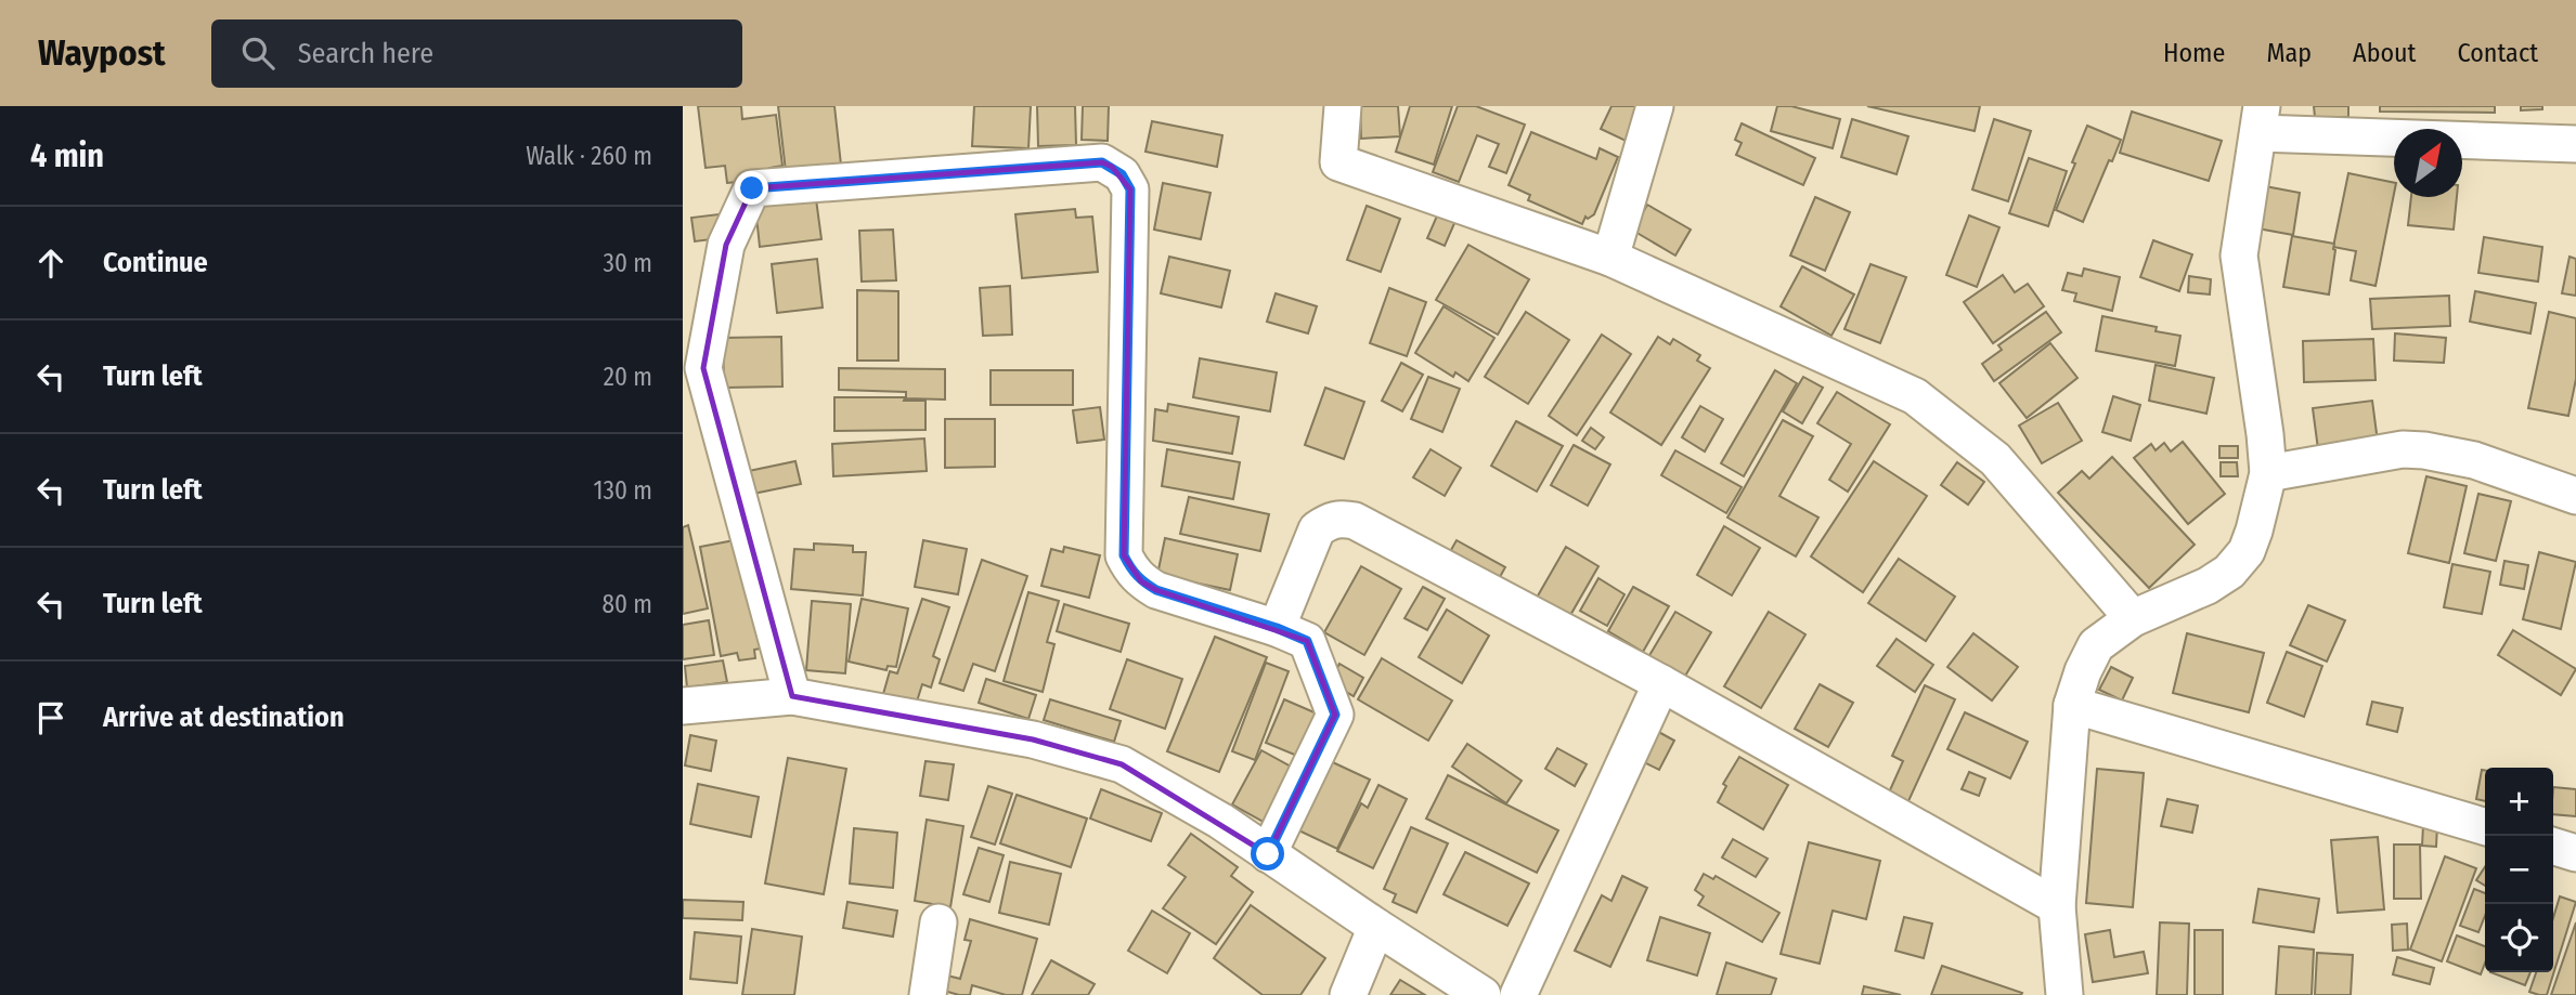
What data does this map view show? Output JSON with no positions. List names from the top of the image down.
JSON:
{
  "north": "top right",
  "page": {
    "header": "Waypost",
    "search": "Search here",
    "nav": [
      "Home",
      "Map",
      "About",
      "Contact"
    ],
    "heading": ["4 min", "Walk · 260 m"],
    "list": [
      ["Continue", "30 m"],
      ["Turn left", "20 m"],
      ["Turn left", "130 m"],
      ["Turn left", "80 m"],
      "Arrive at destination"
    ],
    "map_buttons": ["+", "−"]
  }
}
